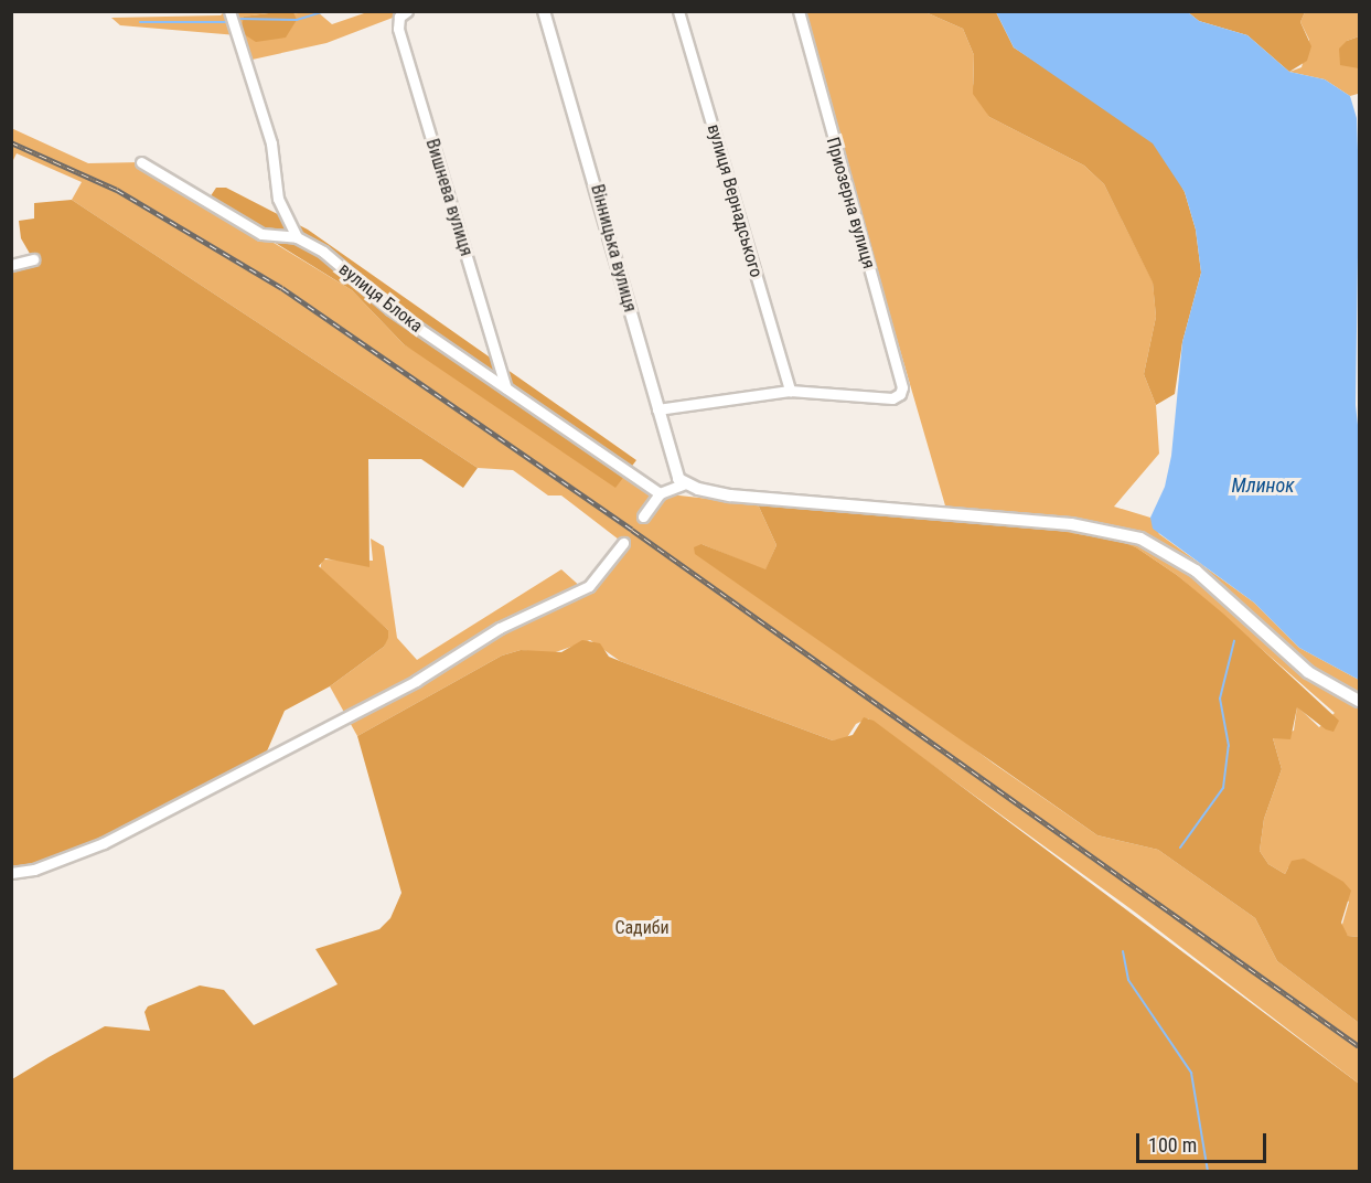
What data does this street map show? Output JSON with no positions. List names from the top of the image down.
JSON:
{
  "streets": {
    "street": [
      "Вишнева вулиця",
      "вулиця Вернадського",
      "Приозерна вулиця",
      "Вінницька вулиця",
      "вулиця Блока"
    ]
  },
  "crossings": [
    ["Вишнева вулиця", "вулиця Блока"],
    ["вулиця Вернадського", "Приозерна вулиця"]
  ],
  "water": ["Млинок"],
  "parks": ["Садиби"],
  "scale_bar": "100 m"
}
